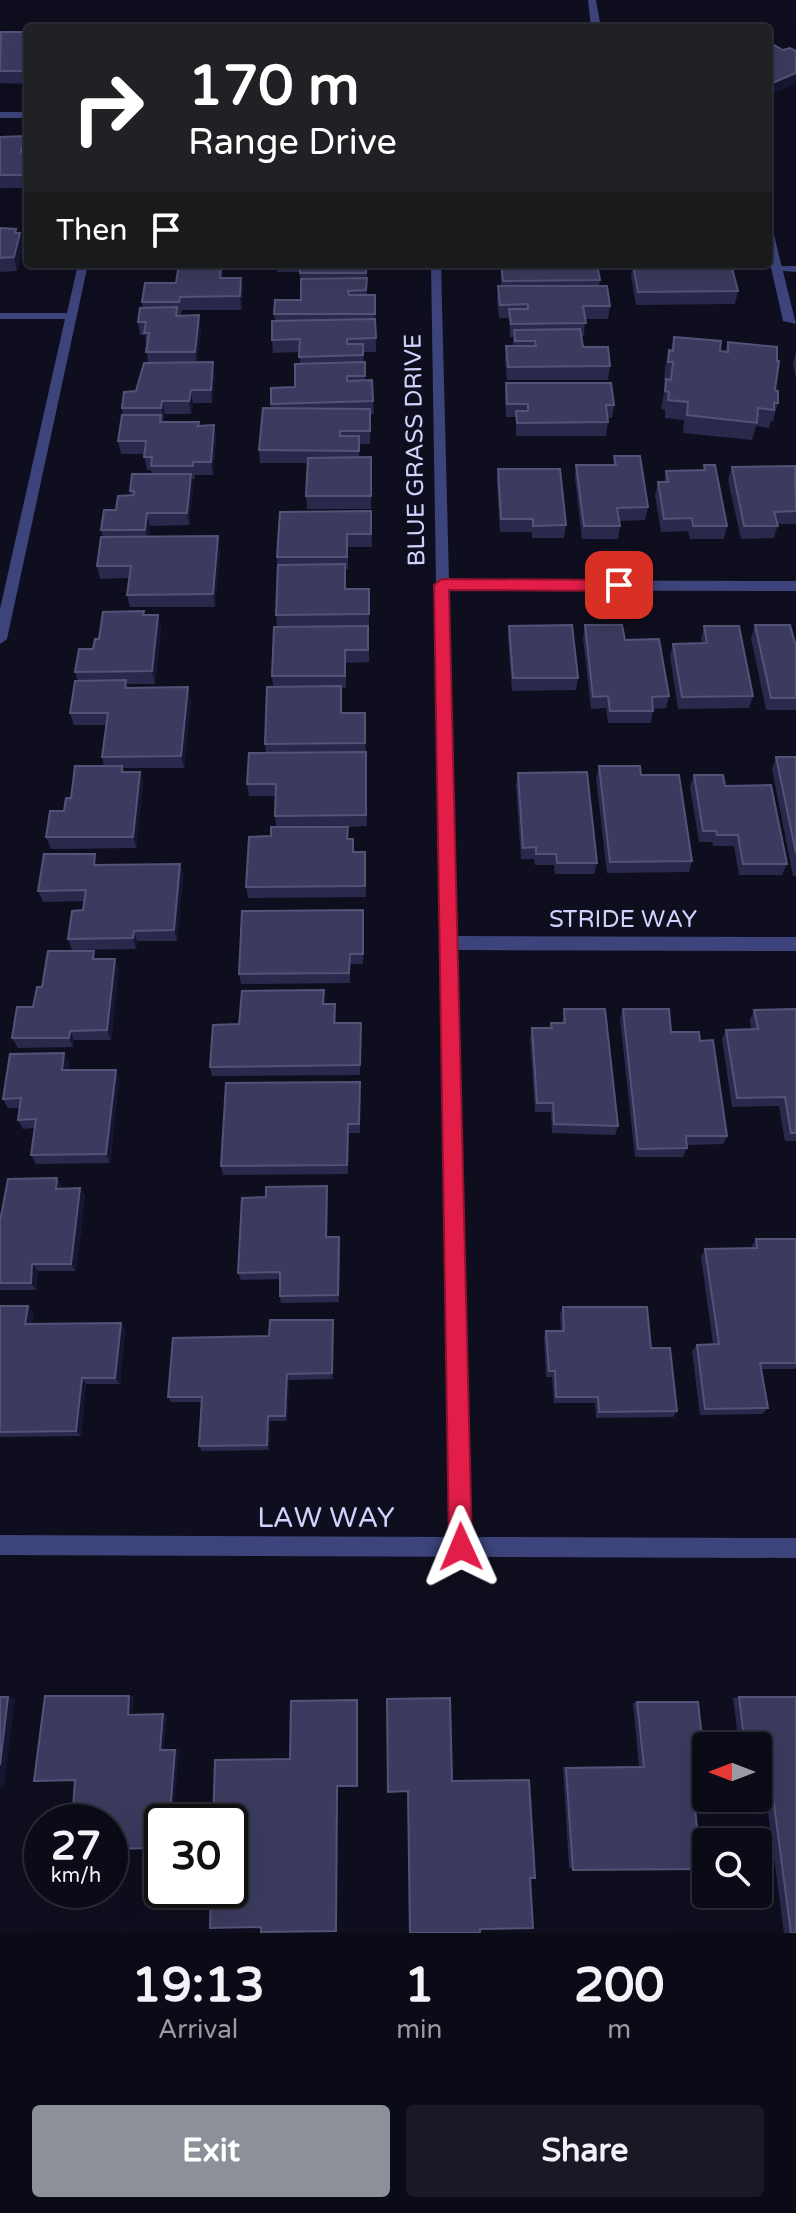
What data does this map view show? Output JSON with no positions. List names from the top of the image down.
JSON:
{
  "streets": {
    "street": ["BLUE GRASS DRIVE", "STRIDE WAY", "LAW WAY"]
  },
  "crossings": [
    ["BLUE GRASS DRIVE", "STRIDE WAY"],
    ["BLUE GRASS DRIVE", "LAW WAY"]
  ],
  "north": "left",
  "page": {
    "turn": ["170 m", "Range Drive"],
    "then": "Then",
    "speed": "27 km/h",
    "limit": "30",
    "eta": [
      "19:13",
      "Arrival",
      "1",
      "min",
      "200",
      "m"
    ],
    "buttons": ["Exit", "Share"]
  }
}
